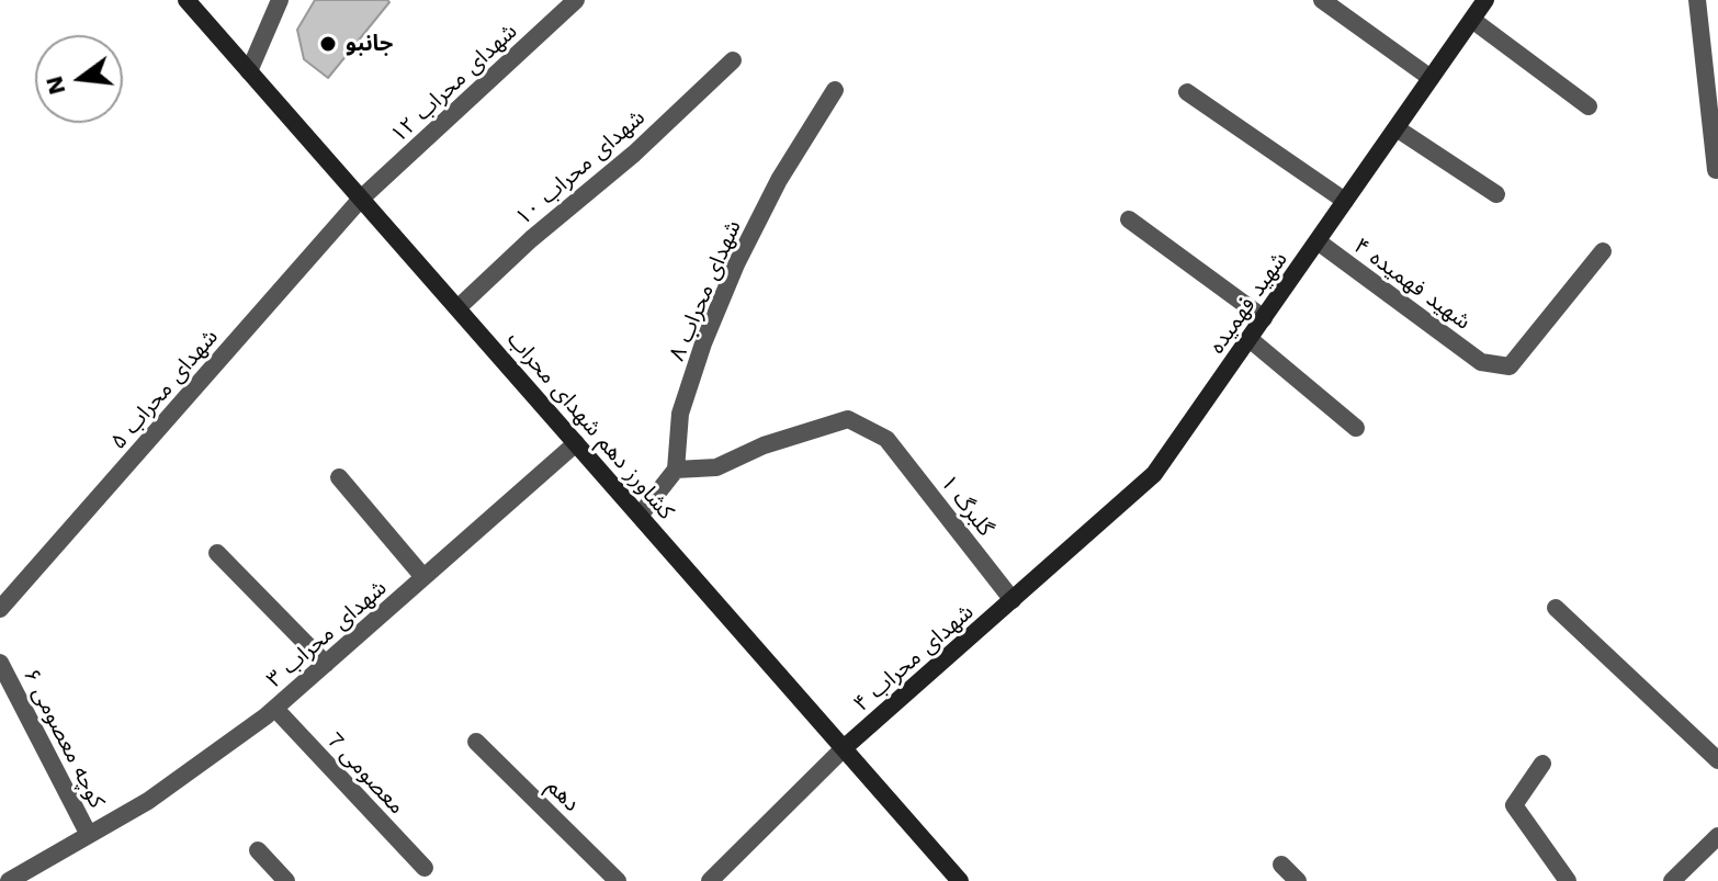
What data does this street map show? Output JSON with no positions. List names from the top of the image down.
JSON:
{
  "streets": {
    "main road": ["شهید فهمیده", "کشاورز دهم شهدای محراب", "شهدای محراب ۴"],
    "street": [
      "شهدای محراب ۱۲",
      "شهدای محراب ۱۰",
      "شهید فهمیده ۴",
      "شهدای محراب ۸",
      "شهدای محراب ۵",
      "گلبرگ ۱",
      "شهدای محراب ۳",
      "کوچه معصومی ۶",
      "معصومی 7",
      "دهم"
    ]
  },
  "crossings": [
    ["شهدای محراب ۱۲", "شهدای محراب ۵"],
    ["شهدای محراب ۱۲", "کشاورز دهم شهدای محراب"],
    ["شهدای محراب ۱۰", "کشاورز دهم شهدای محراب"],
    ["شهید فهمیده ۴", "شهید فهمیده"],
    ["شهدای محراب ۸", "گلبرگ ۱"],
    ["شهید فهمیده", "گلبرگ ۱"],
    ["شهید فهمیده", "شهدای محراب ۴"],
    ["شهدای محراب ۵", "کشاورز دهم شهدای محراب"],
    ["کشاورز دهم شهدای محراب", "شهدای محراب ۳"],
    ["کشاورز دهم شهدای محراب", "شهدای محراب ۴"],
    ["گلبرگ ۱", "شهدای محراب ۴"],
    ["شهدای محراب ۳", "کوچه معصومی ۶"],
    ["شهدای محراب ۳", "معصومی 7"]
  ],
  "places": ["جانبو"],
  "north": "left"
}
